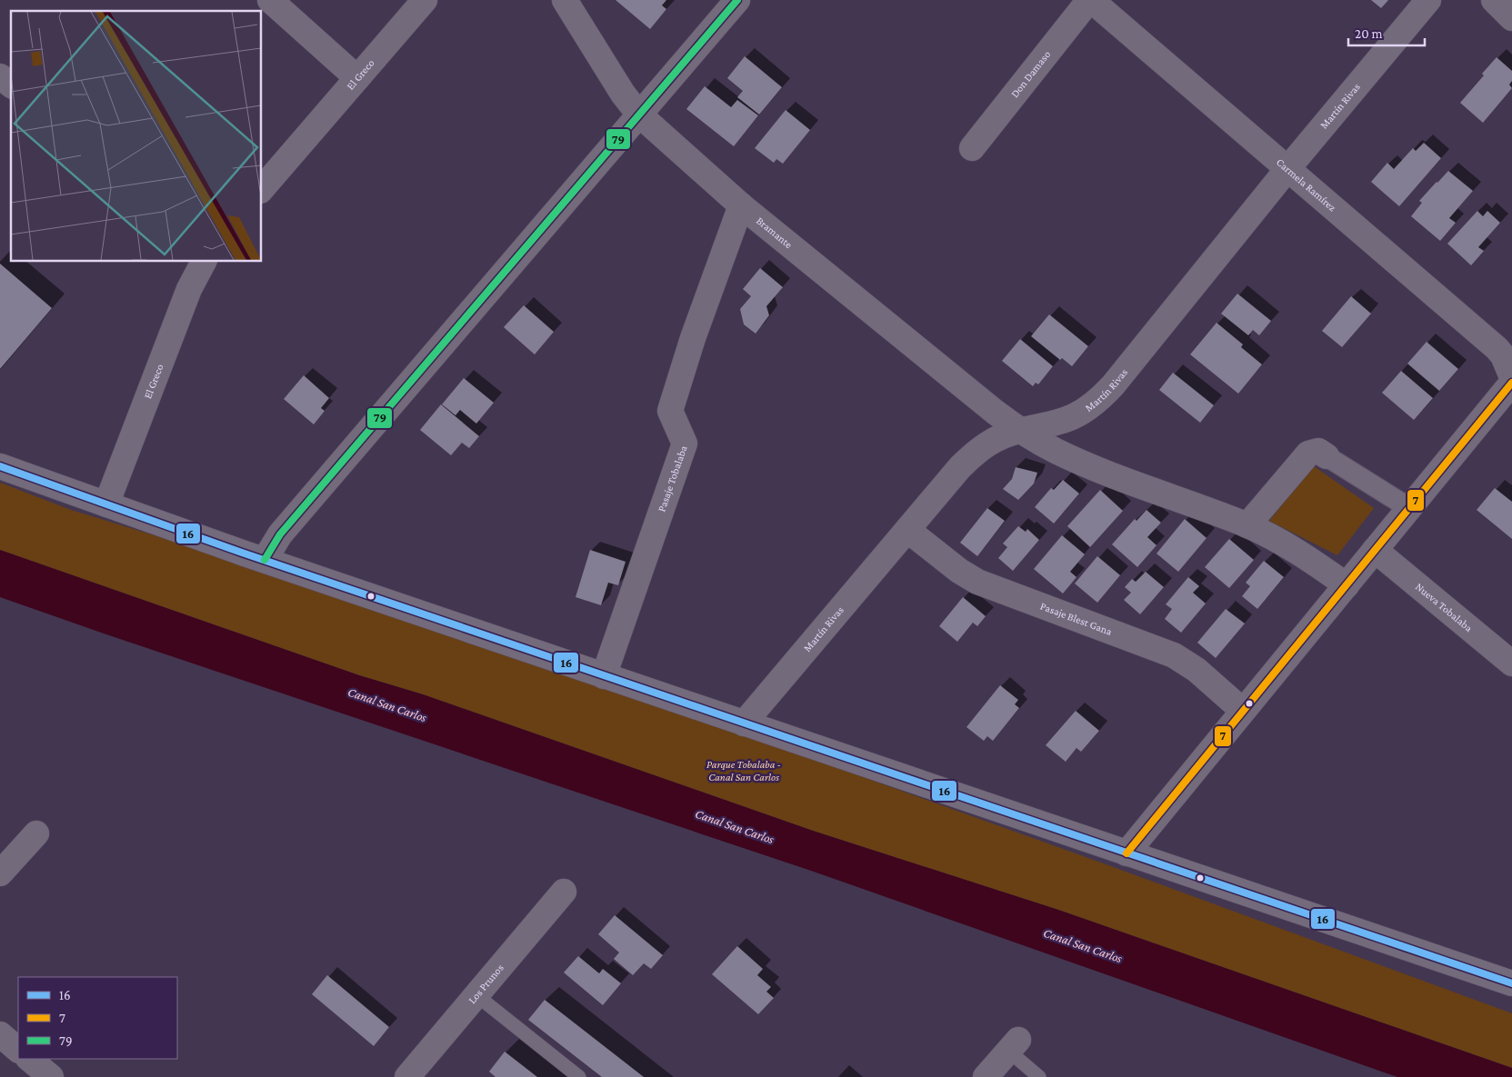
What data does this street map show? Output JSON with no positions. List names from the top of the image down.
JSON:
{
  "streets": {
    "street": [
      "Don Damaso",
      "El Greco",
      "Martín Rivas",
      "Carmela Ramírez",
      "Bramante",
      "Pasaje Tobalaba",
      "Nueva Tobalaba",
      "Pasaje Blest Gana",
      "Los Prunos"
    ]
  },
  "crossings": [
    ["Don Damaso", "Carmela Ramírez"],
    ["Martín Rivas", "Carmela Ramírez"],
    ["Martín Rivas", "Bramante"],
    ["Martín Rivas", "Pasaje Blest Gana"],
    ["Bramante", "Pasaje Tobalaba"]
  ],
  "water": ["Canal San Carlos"],
  "parks": ["Parque Tobalaba - Canal San Carlos"],
  "lines": ["transit line 79", "transit line 7", "transit line 16"],
  "legend": ["16", "7", "79"],
  "scale_bar": "20 m"
}
